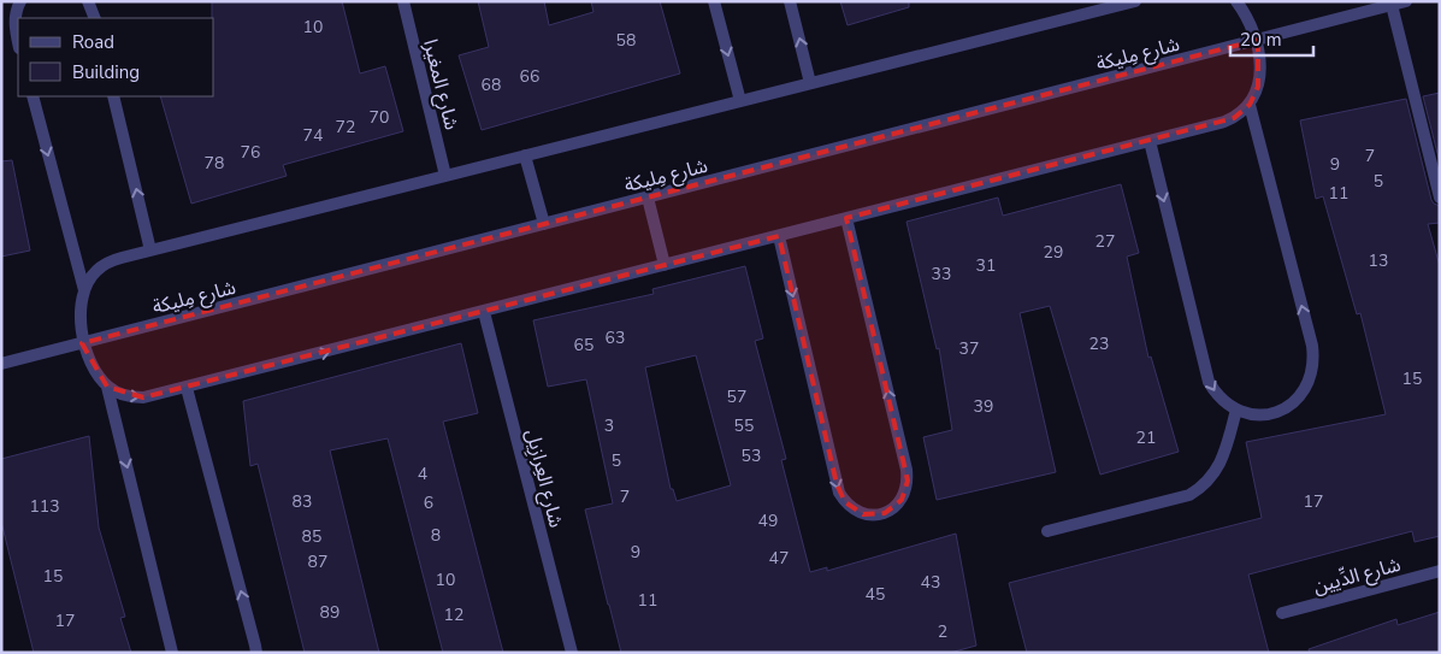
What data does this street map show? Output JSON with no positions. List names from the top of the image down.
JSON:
{
  "streets": {
    "street": [
      "شارع مِليكة",
      "شارع المغيرا",
      "شارع العِرازِيل",
      "شارع الدِّيين"
    ]
  },
  "house_numbers": [
    "10",
    "58",
    "66",
    "68",
    "70",
    "72",
    "74",
    "76",
    "7",
    "78",
    "9",
    "5",
    "11",
    "27",
    "29",
    "13",
    "31",
    "33",
    "63",
    "23",
    "65",
    "37",
    "15",
    "57",
    "39",
    "3",
    "55",
    "21",
    "53",
    "5",
    "4",
    "7",
    "83",
    "17",
    "6",
    "113",
    "49",
    "8",
    "85",
    "9",
    "47",
    "87",
    "15",
    "10",
    "43",
    "45",
    "11",
    "89",
    "12",
    "17",
    "2"
  ],
  "legend": ["Road", "Building"],
  "scale_bar": "20 m"
}
